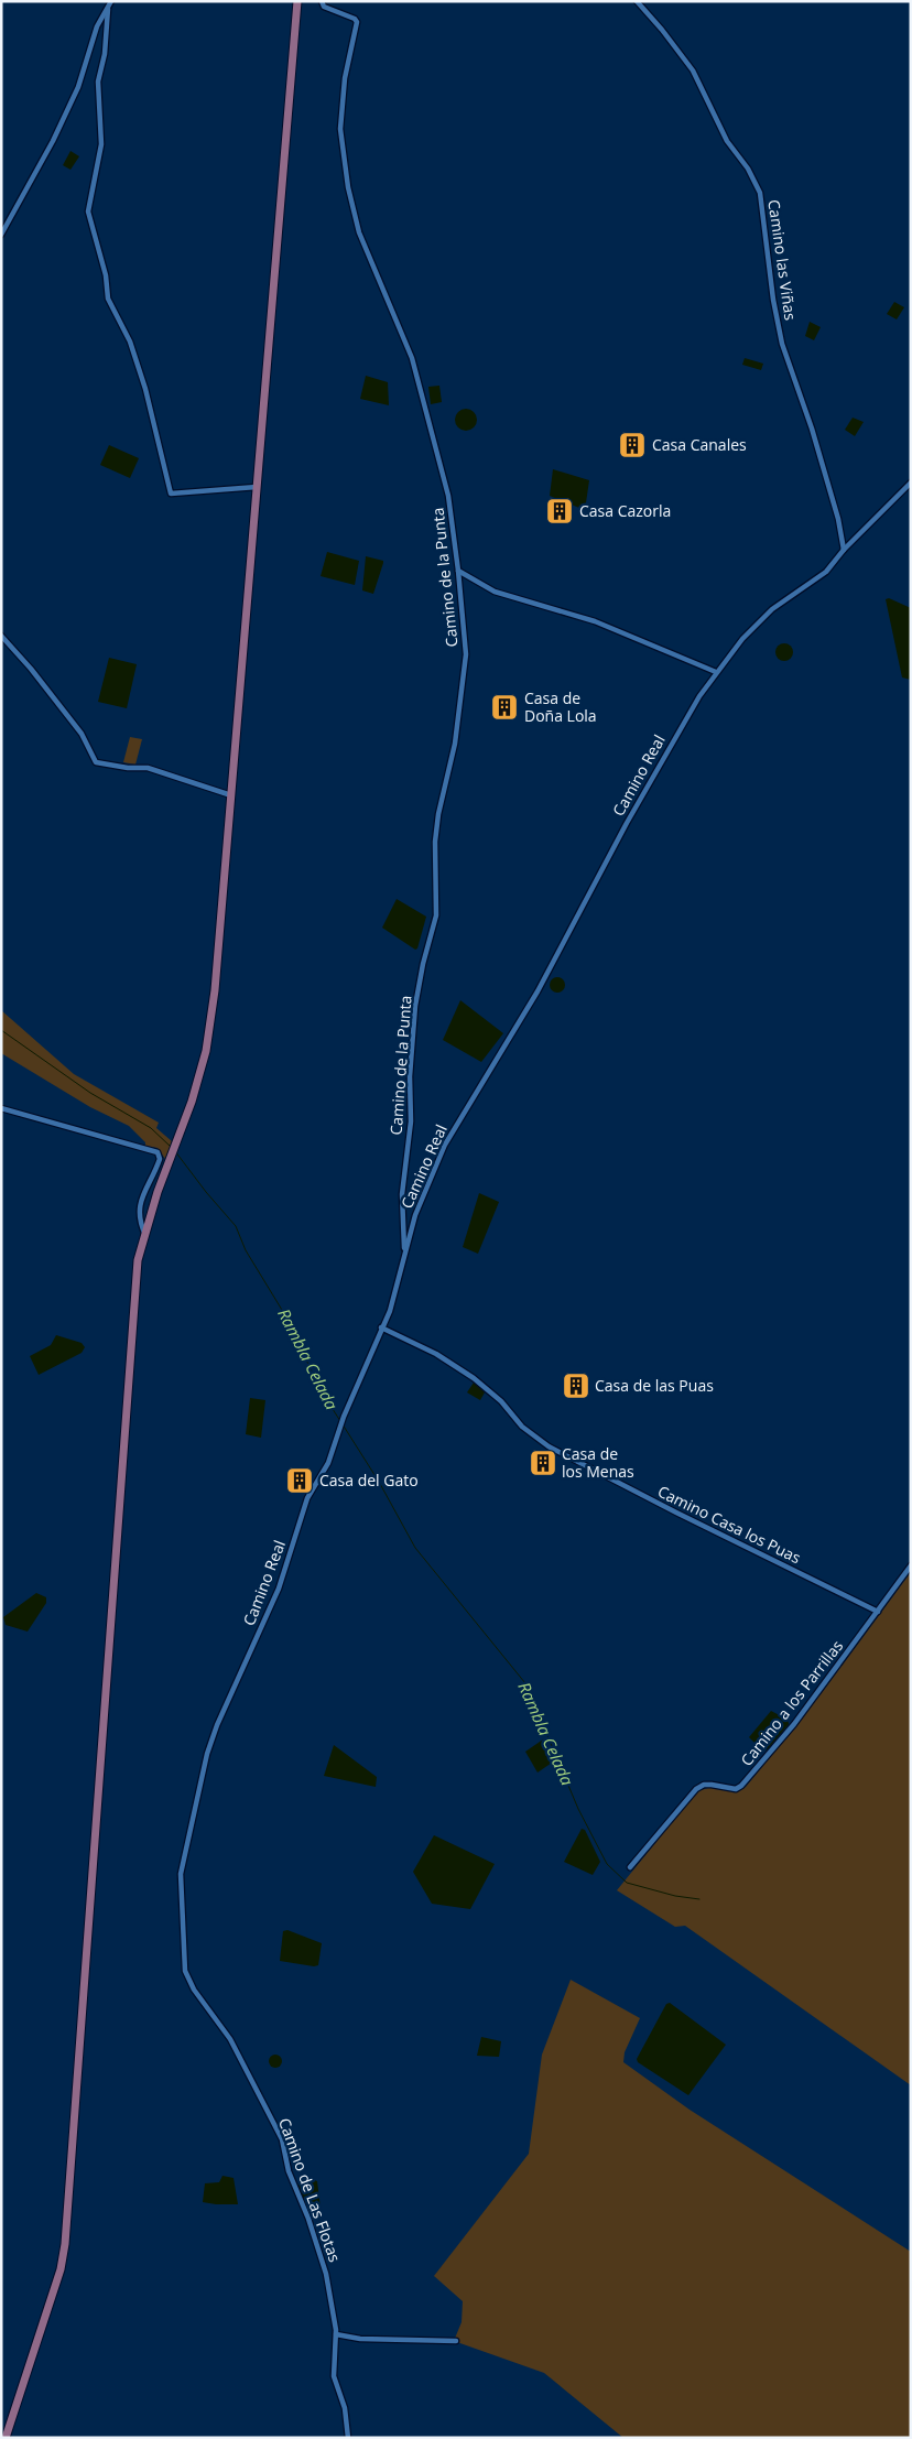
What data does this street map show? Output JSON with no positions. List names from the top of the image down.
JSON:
{
  "streets": {
    "street": [
      "Camino las Viñas",
      "Camino de la Punta",
      "Camino Real",
      "Camino Casa los Puas",
      "Camino a los Parrillas",
      "Camino de Las Flotas"
    ]
  },
  "crossings": [
    ["Camino las Viñas", "Camino Real"],
    ["Camino de la Punta", "Camino Real"],
    ["Camino Real", "Camino Casa los Puas"],
    ["Camino Real", "Camino de Las Flotas"],
    ["Camino Casa los Puas", "Camino a los Parrillas"]
  ],
  "water": ["Rambla Celada"],
  "places": {
    "building": [
      "Casa Canales",
      "Casa Cazorla",
      "Casa de Doña Lola",
      "Casa de las Puas",
      "Casa de los Menas",
      "Casa del Gato"
    ]
  }
}
